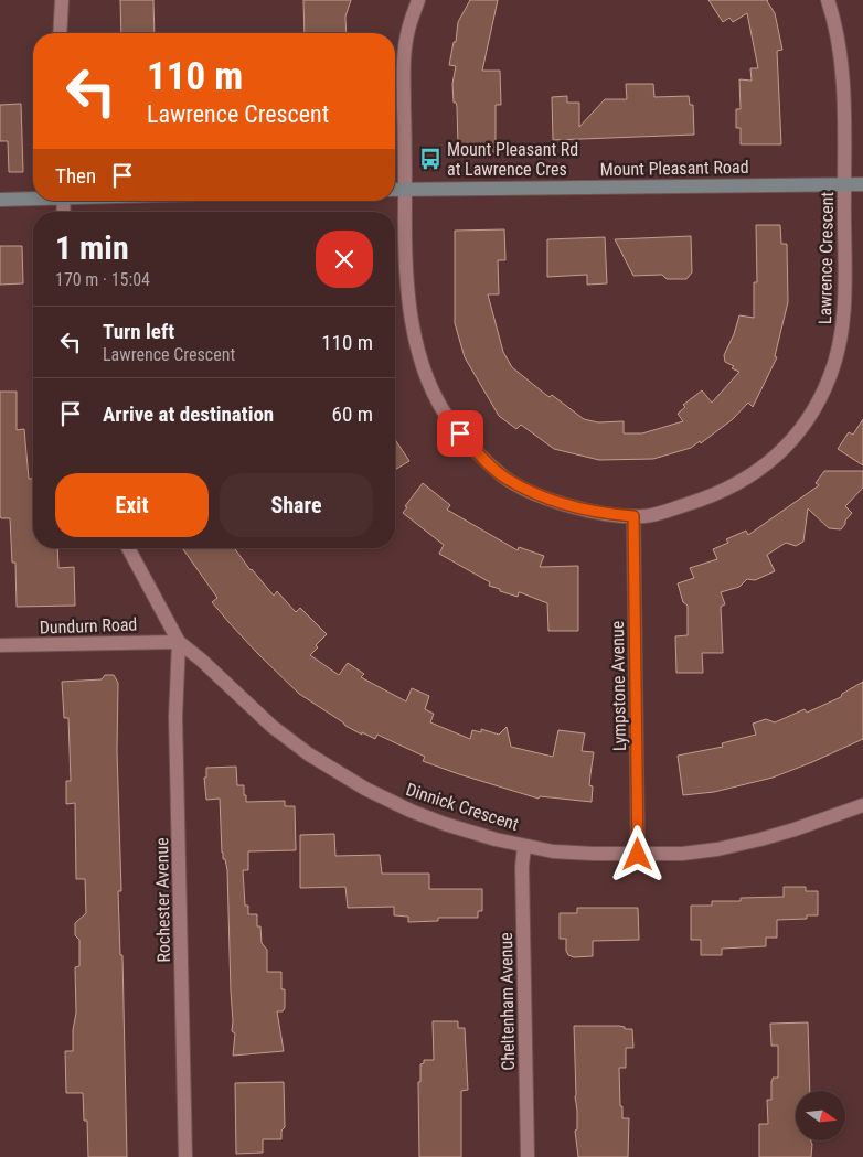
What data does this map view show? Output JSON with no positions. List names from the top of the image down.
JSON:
{
  "streets": {
    "main road": ["Mount Pleasant Road"],
    "street": [
      "Lawrence Crescent",
      "Dundurn Road",
      "Lympstone Avenue",
      "Dinnick Crescent",
      "Rochester Avenue",
      "Cheltenham Avenue"
    ]
  },
  "crossings": [
    ["Mount Pleasant Road", "Lawrence Crescent"],
    ["Lawrence Crescent", "Lympstone Avenue"],
    ["Dundurn Road", "Dinnick Crescent"],
    ["Dundurn Road", "Rochester Avenue"],
    ["Lympstone Avenue", "Dinnick Crescent"],
    ["Dinnick Crescent", "Rochester Avenue"],
    ["Dinnick Crescent", "Cheltenham Avenue"]
  ],
  "places": {
    "bus stop": ["Mount Pleasant Rd at Lawrence Cres"]
  },
  "north": "right",
  "page": {
    "turn": ["110 m", "Lawrence Crescent"],
    "then": "Then",
    "heading": ["1 min", "170 m · 15:04"],
    "list": [
      {
        "name": "Turn left",
        "note": "Lawrence Crescent",
        "value": "110 m"
      },
      {
        "name": "Arrive at destination",
        "value": "60 m"
      }
    ],
    "buttons": ["Exit", "Share"]
  }
}
